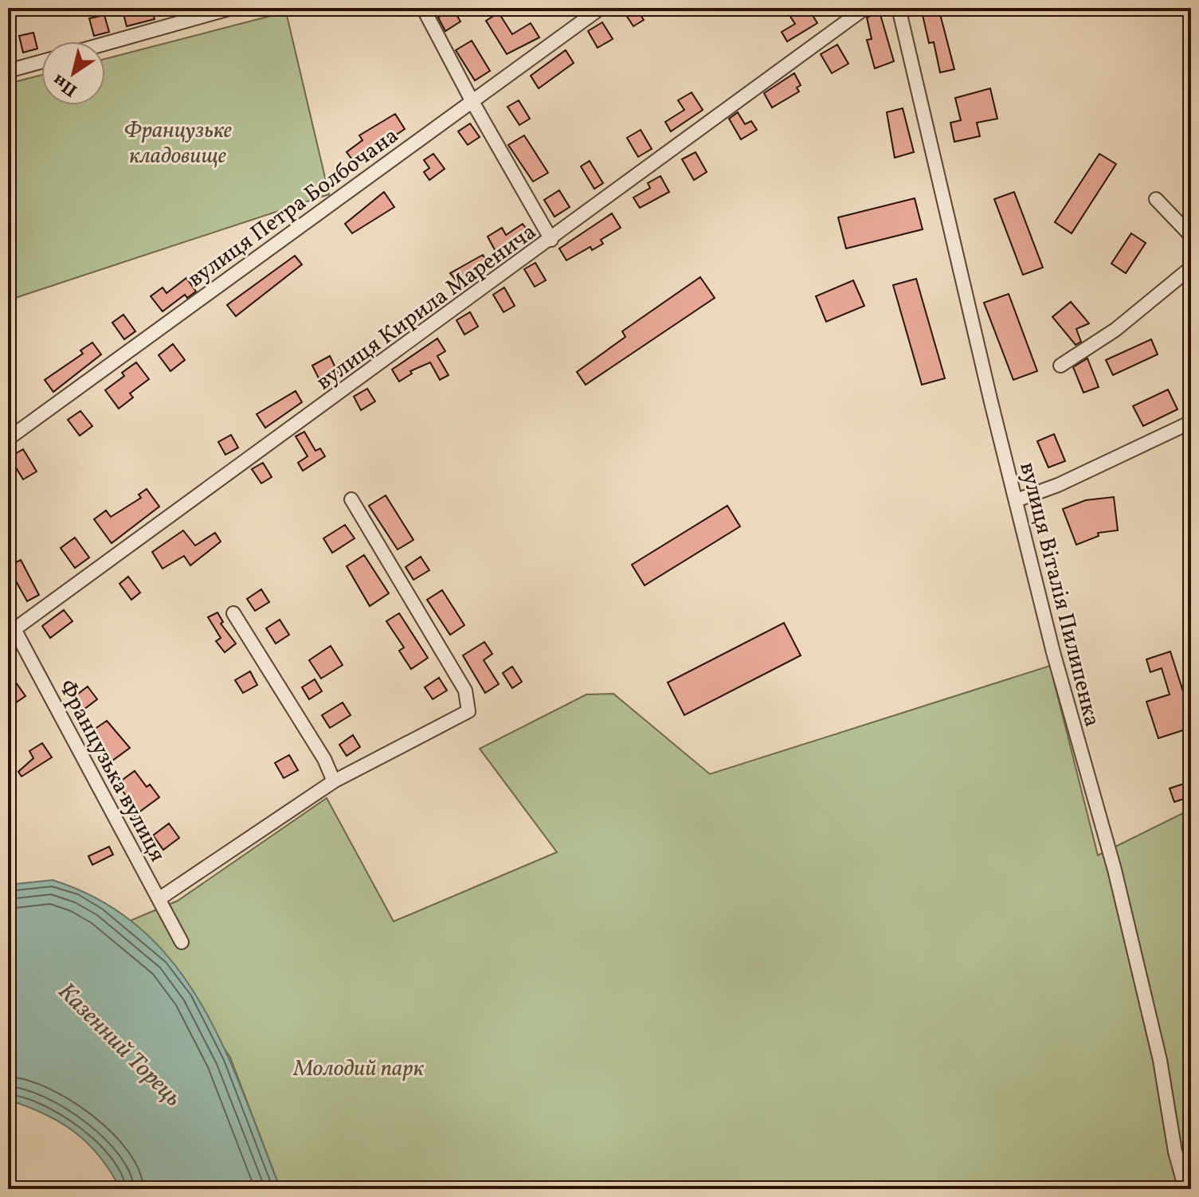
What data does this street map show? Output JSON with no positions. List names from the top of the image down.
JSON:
{
  "streets": {
    "street": [
      "вулиця Петра Болбочана",
      "вулиця Кирила Маренича",
      "вулиця Віталія Пилипенка",
      "Французька вулиця"
    ]
  },
  "crossings": [
    ["вулиця Кирила Маренича", "Французька вулиця"]
  ],
  "water": ["Казенний Торець"],
  "parks": ["Французьке кладовище", "Молодий парк"],
  "north": "bottom left"
}
